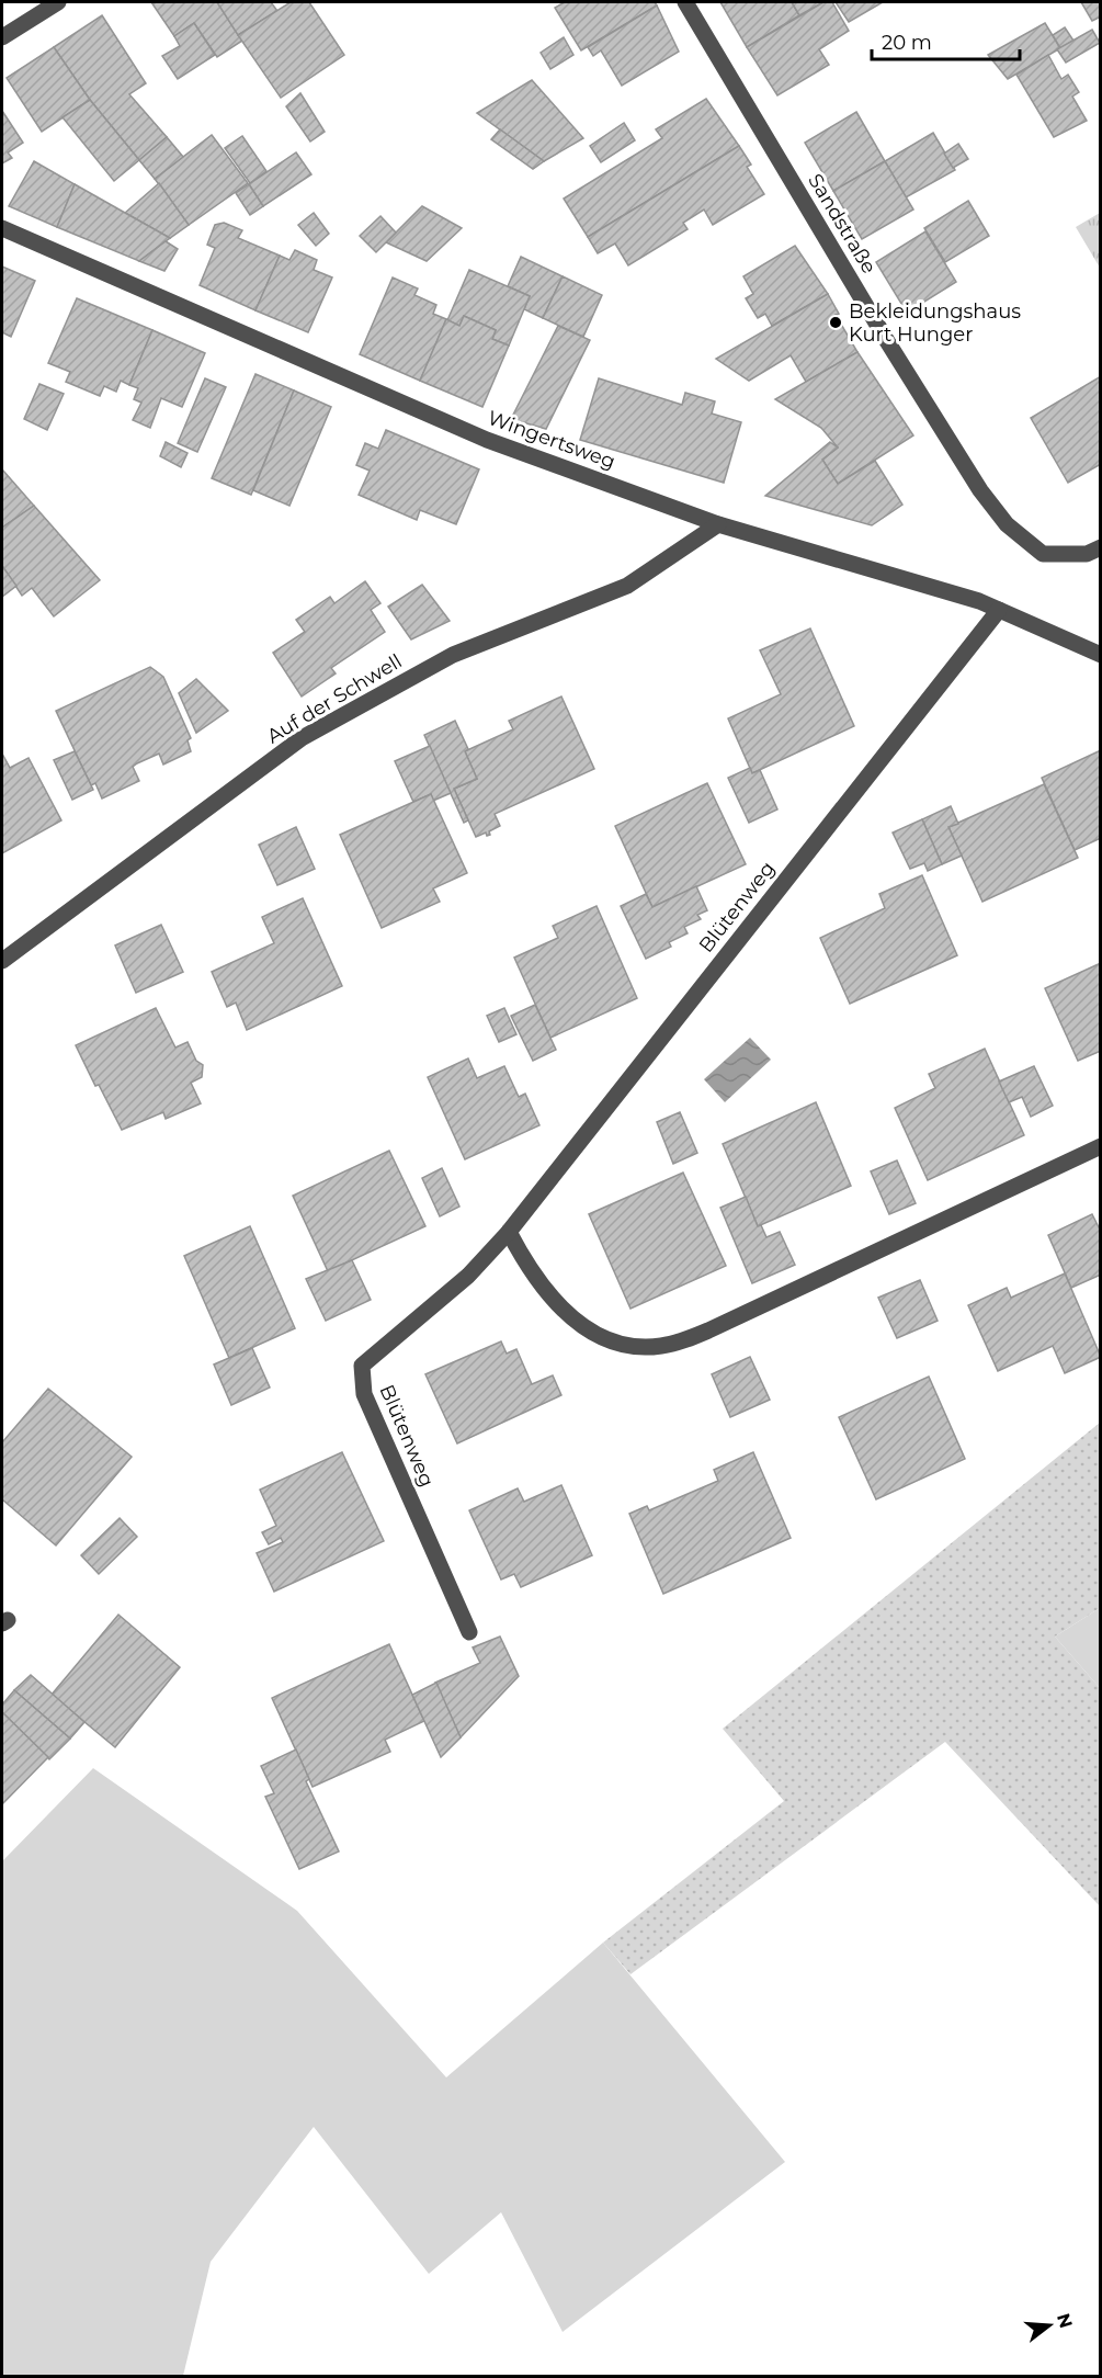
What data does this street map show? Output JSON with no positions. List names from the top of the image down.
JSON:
{
  "streets": {
    "street": [
      "Sandstraße",
      "Wingertsweg",
      "Auf der Schwell",
      "Blütenweg"
    ]
  },
  "crossings": [
    ["Wingertsweg", "Auf der Schwell"],
    ["Wingertsweg", "Blütenweg"]
  ],
  "places": ["Bekleidungshaus Kurt Hunger"],
  "scale_bar": "20 m",
  "north": "right"
}
